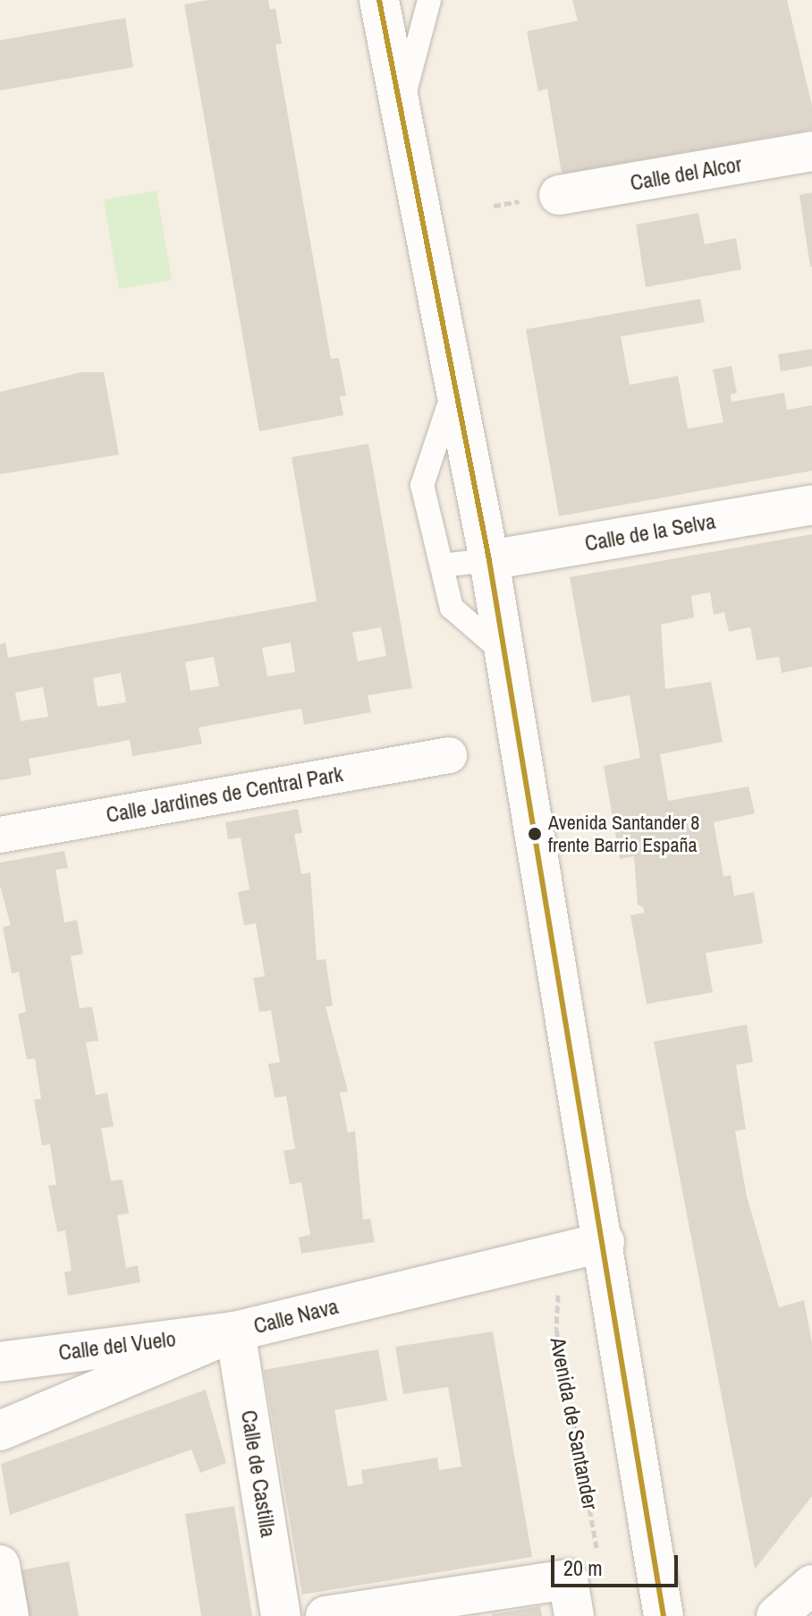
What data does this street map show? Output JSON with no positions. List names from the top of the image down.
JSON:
{
  "streets": {
    "street": [
      "Calle del Alcor",
      "Calle de la Selva",
      "Calle Jardines de Central Park",
      "Calle Nava",
      "Calle del Vuelo",
      "Calle de Castilla"
    ],
    "path": ["Avenida de Santander"]
  },
  "crossings": [
    ["Calle Nava", "Calle del Vuelo"],
    ["Calle Nava", "Calle de Castilla"],
    ["Calle del Vuelo", "Calle de Castilla"]
  ],
  "places": ["Avenida Santander 8 frente Barrio España"],
  "scale_bar": "20 m"
}
